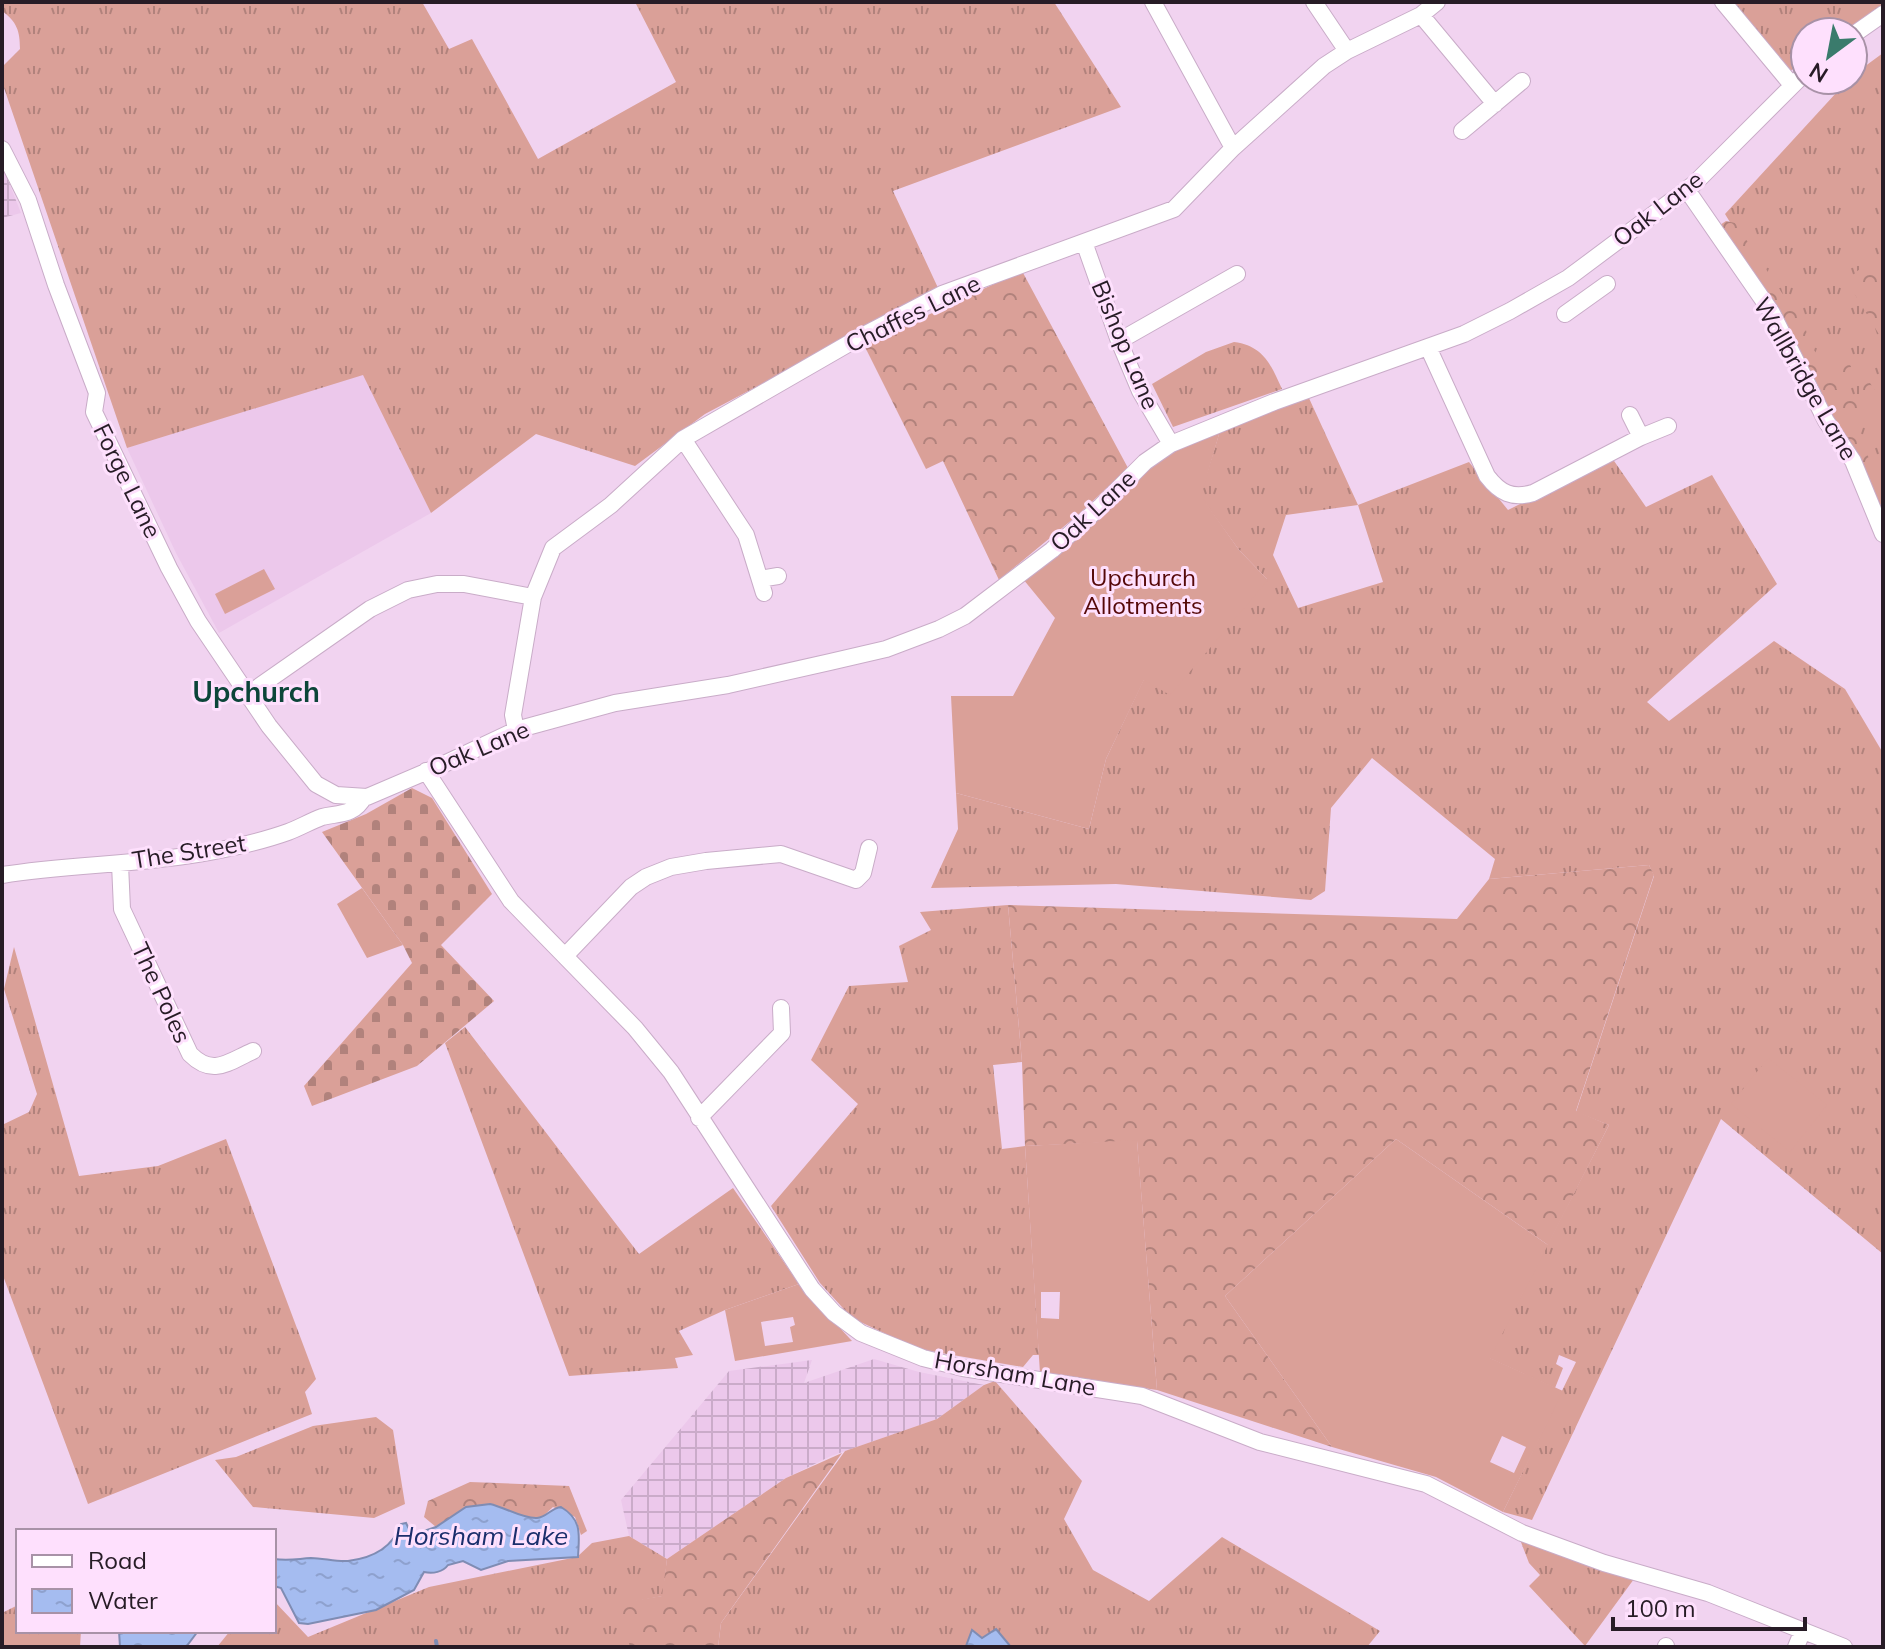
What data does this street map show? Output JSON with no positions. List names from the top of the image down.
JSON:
{
  "streets": {
    "street": [
      "Oak Lane",
      "Chaffes Lane",
      "Bishop Lane",
      "Wallbridge Lane",
      "Forge Lane",
      "The Street",
      "The Poles",
      "Horsham Lane"
    ]
  },
  "crossings": [
    ["Oak Lane", "Chaffes Lane"],
    ["Oak Lane", "Bishop Lane"],
    ["Oak Lane", "Wallbridge Lane"],
    ["Oak Lane", "Forge Lane"],
    ["Oak Lane", "The Street"],
    ["Oak Lane", "Horsham Lane"],
    ["Chaffes Lane", "Bishop Lane"],
    ["The Street", "The Poles"]
  ],
  "districts": ["Upchurch"],
  "water": ["Horsham Lake"],
  "parks": ["Upchurch Allotments"],
  "legend": ["Road", "Water"],
  "scale_bar": "100 m",
  "north": "bottom left"
}
